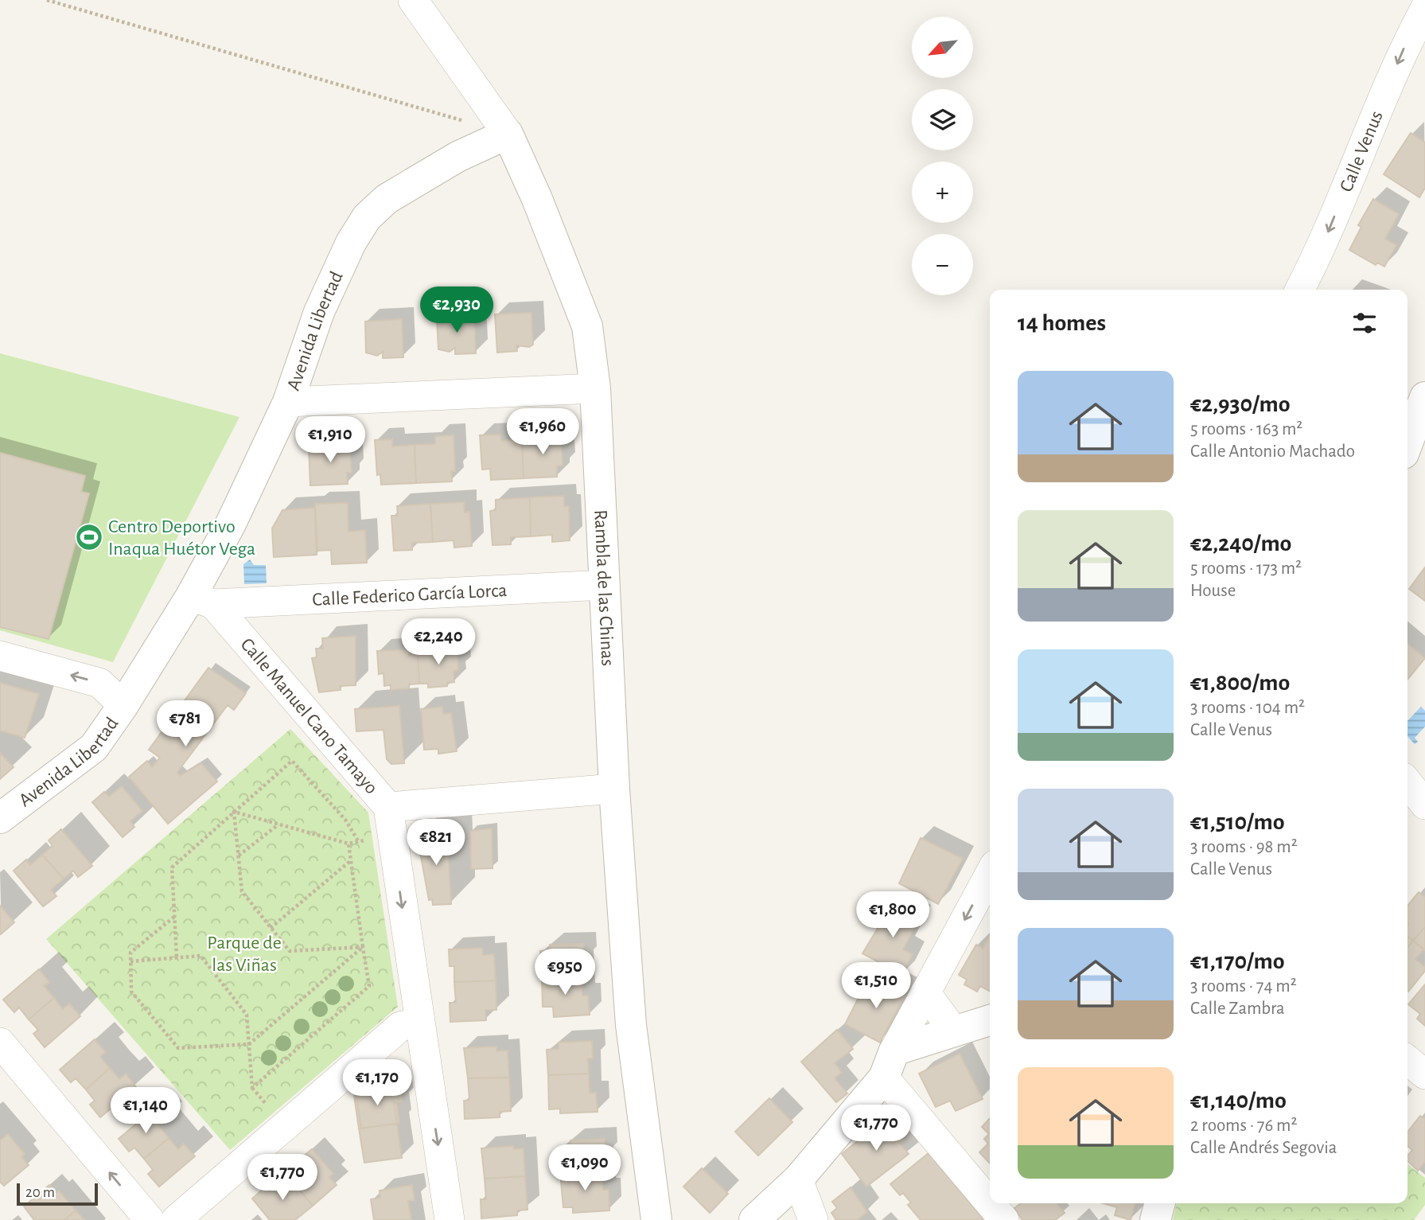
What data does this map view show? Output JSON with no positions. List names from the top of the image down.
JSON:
{
  "streets": {
    "street": [
      "Calle Venus",
      "Avenida Libertad",
      "Rambla de las Chinas",
      "Calle Federico García Lorca",
      "Calle Manuel Cano Tamayo"
    ]
  },
  "crossings": [
    ["Avenida Libertad", "Rambla de las Chinas"],
    ["Avenida Libertad", "Calle Federico García Lorca"],
    ["Avenida Libertad", "Calle Manuel Cano Tamayo"],
    ["Rambla de las Chinas", "Calle Federico García Lorca"],
    ["Calle Federico García Lorca", "Calle Manuel Cano Tamayo"]
  ],
  "one_way": ["Calle Venus", "Calle Manuel Cano Tamayo"],
  "parks": ["Parque de las Viñas"],
  "places": {
    "sports": ["Centro Deportivo Inaqua Huétor Vega"]
  },
  "scale_bar": "20 m",
  "north": "bottom left",
  "page": {
    "map_buttons": ["+", "−"],
    "price": [
      "€2,930",
      "€1,960",
      "€1,910",
      "€2,240",
      "€781",
      "€821",
      "€1,800",
      "€950",
      "€1,510",
      "€1,170",
      "€1,140",
      "€1,770",
      "€1,090",
      "€1,770"
    ],
    "heading": "14 homes",
    "list": [
      {
        "name": "€2,930/mo",
        "note": "5 rooms · 163 m² · Calle Antonio Machado"
      },
      {
        "name": "€2,240/mo",
        "note": "5 rooms · 173 m² · House"
      },
      {
        "name": "€1,800/mo",
        "note": "3 rooms · 104 m² · Calle Venus"
      },
      {
        "name": "€1,510/mo",
        "note": "3 rooms · 98 m² · Calle Venus"
      },
      {
        "name": "€1,170/mo",
        "note": "3 rooms · 74 m² · Calle Zambra"
      },
      {
        "name": "€1,140/mo",
        "note": "2 rooms · 76 m² · Calle Andrés Segovia"
      }
    ],
    "scale": "20 m"
  }
}
